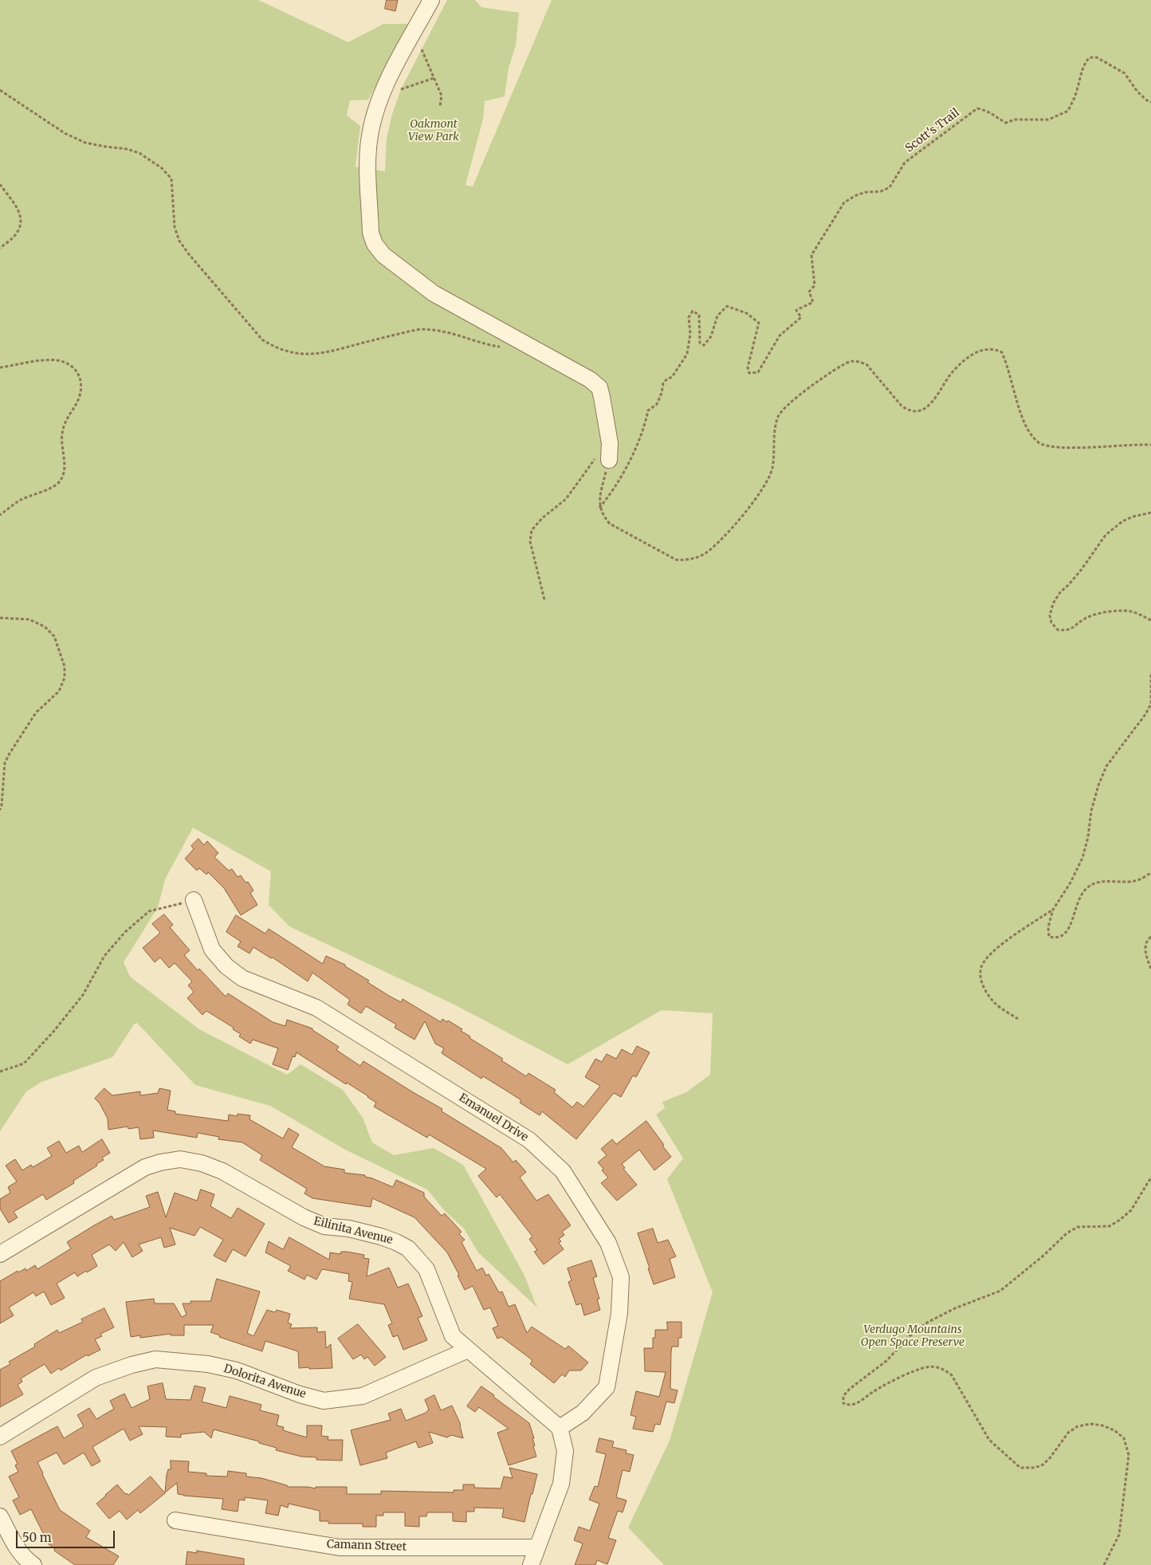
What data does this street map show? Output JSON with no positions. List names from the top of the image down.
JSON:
{
  "streets": {
    "street": [
      "Emanuel Drive",
      "Eilinita Avenue",
      "Dolorita Avenue",
      "Camann Street"
    ],
    "path": ["Scott's Trail"]
  },
  "crossings": [
    ["Emanuel Drive", "Eilinita Avenue"],
    ["Eilinita Avenue", "Dolorita Avenue"]
  ],
  "parks": ["Oakmont View Park", "Verdugo Mountains Open Space Preserve"],
  "scale_bar": "50 m"
}
